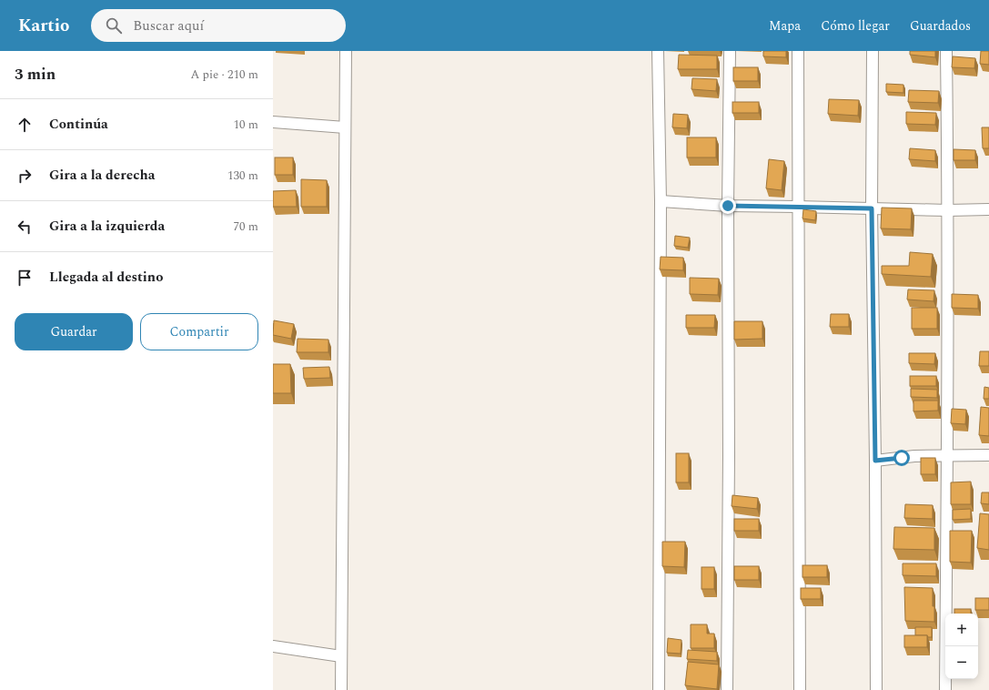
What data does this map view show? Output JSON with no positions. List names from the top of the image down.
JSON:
{
  "page": {
    "header": "Kartio",
    "search": "Buscar aquí",
    "nav": ["Mapa", "Cómo llegar", "Guardados"],
    "heading": ["3 min", "A pie · 210 m"],
    "list": [
      ["Continúa", "10 m"],
      ["Gira a la derecha", "130 m"],
      ["Gira a la izquierda", "70 m"],
      "Llegada al destino"
    ],
    "buttons": ["Guardar", "Compartir"],
    "map_buttons": ["+", "−"]
  }
}
